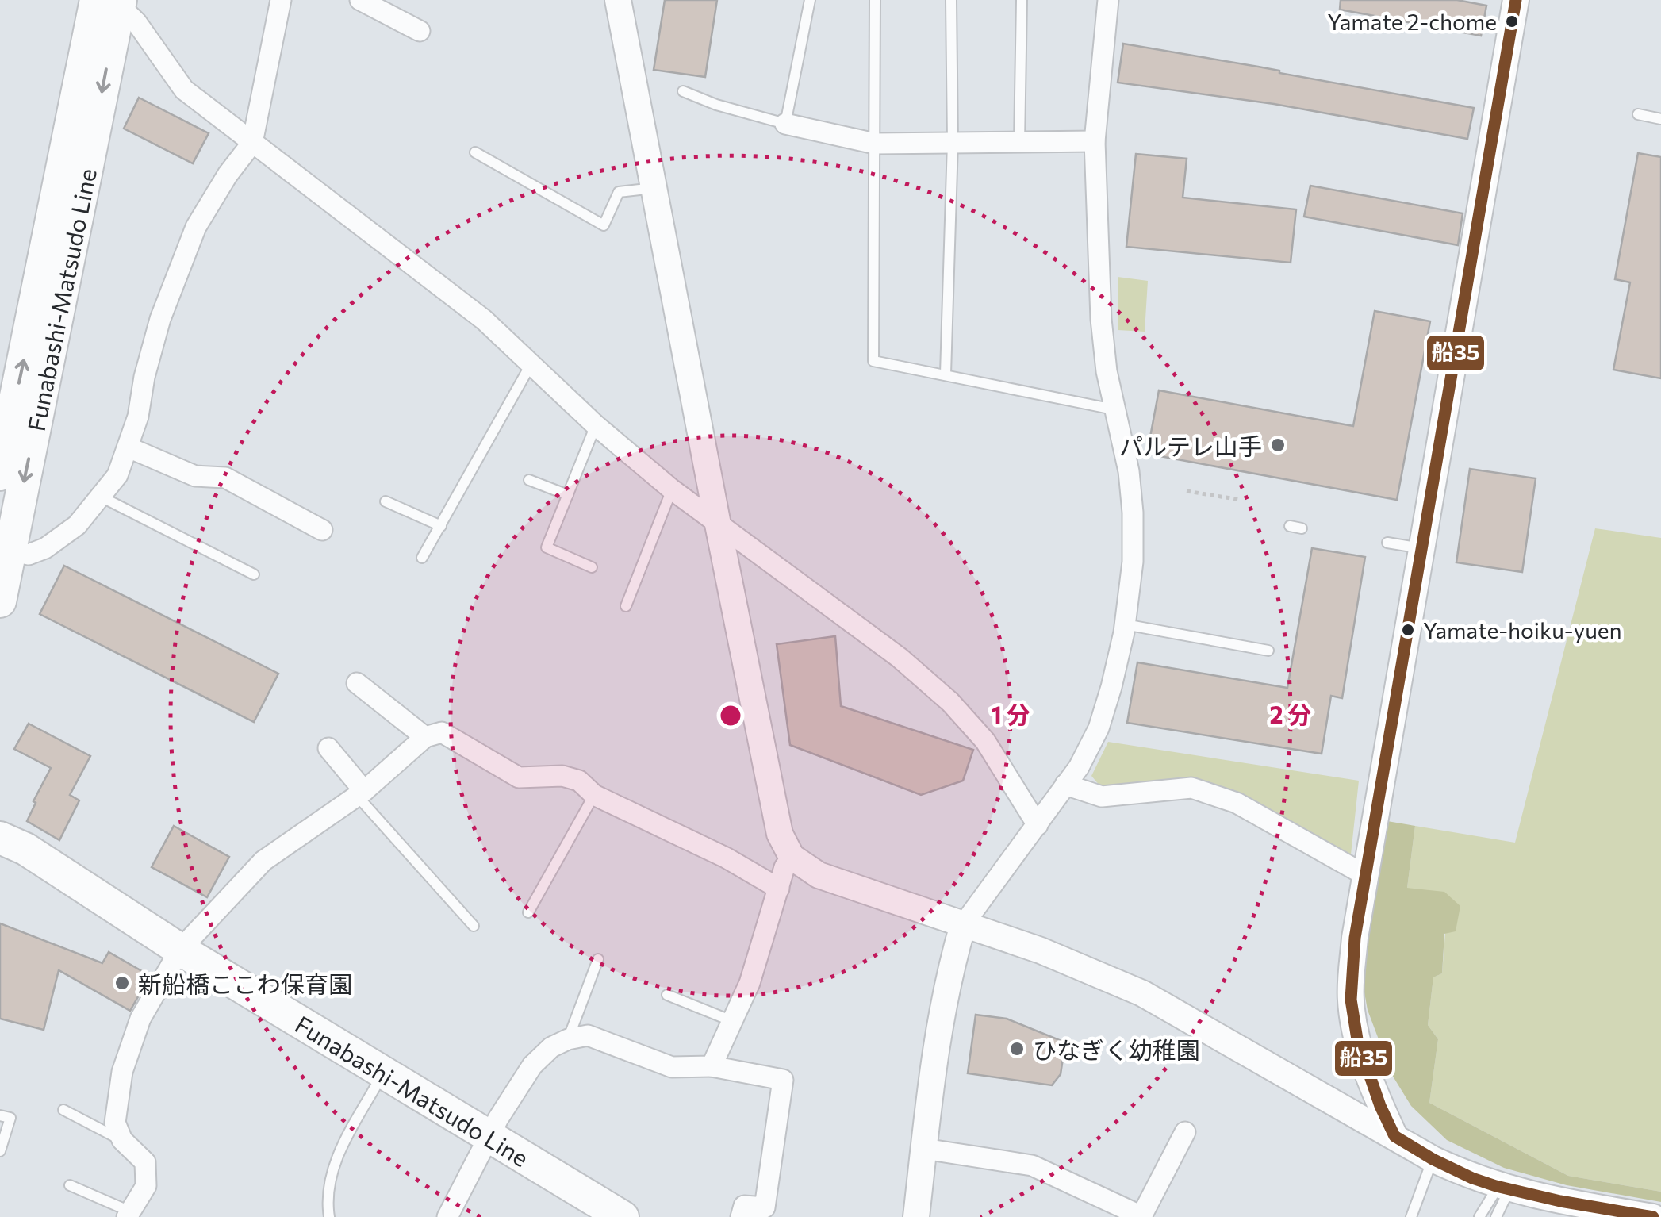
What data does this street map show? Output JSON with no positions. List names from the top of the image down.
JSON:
{
  "streets": {
    "main road": ["Funabashi-Matsudo Line"]
  },
  "places": [
    "Yamate 2-chome",
    "パルテレ山手",
    "Yamate-hoiku-yuen",
    "新船橋ここわ保育園",
    "ひなぎく幼稚園"
  ],
  "lines": ["transit line 船35"],
  "rings": ["1 分", "2 分"]
}
